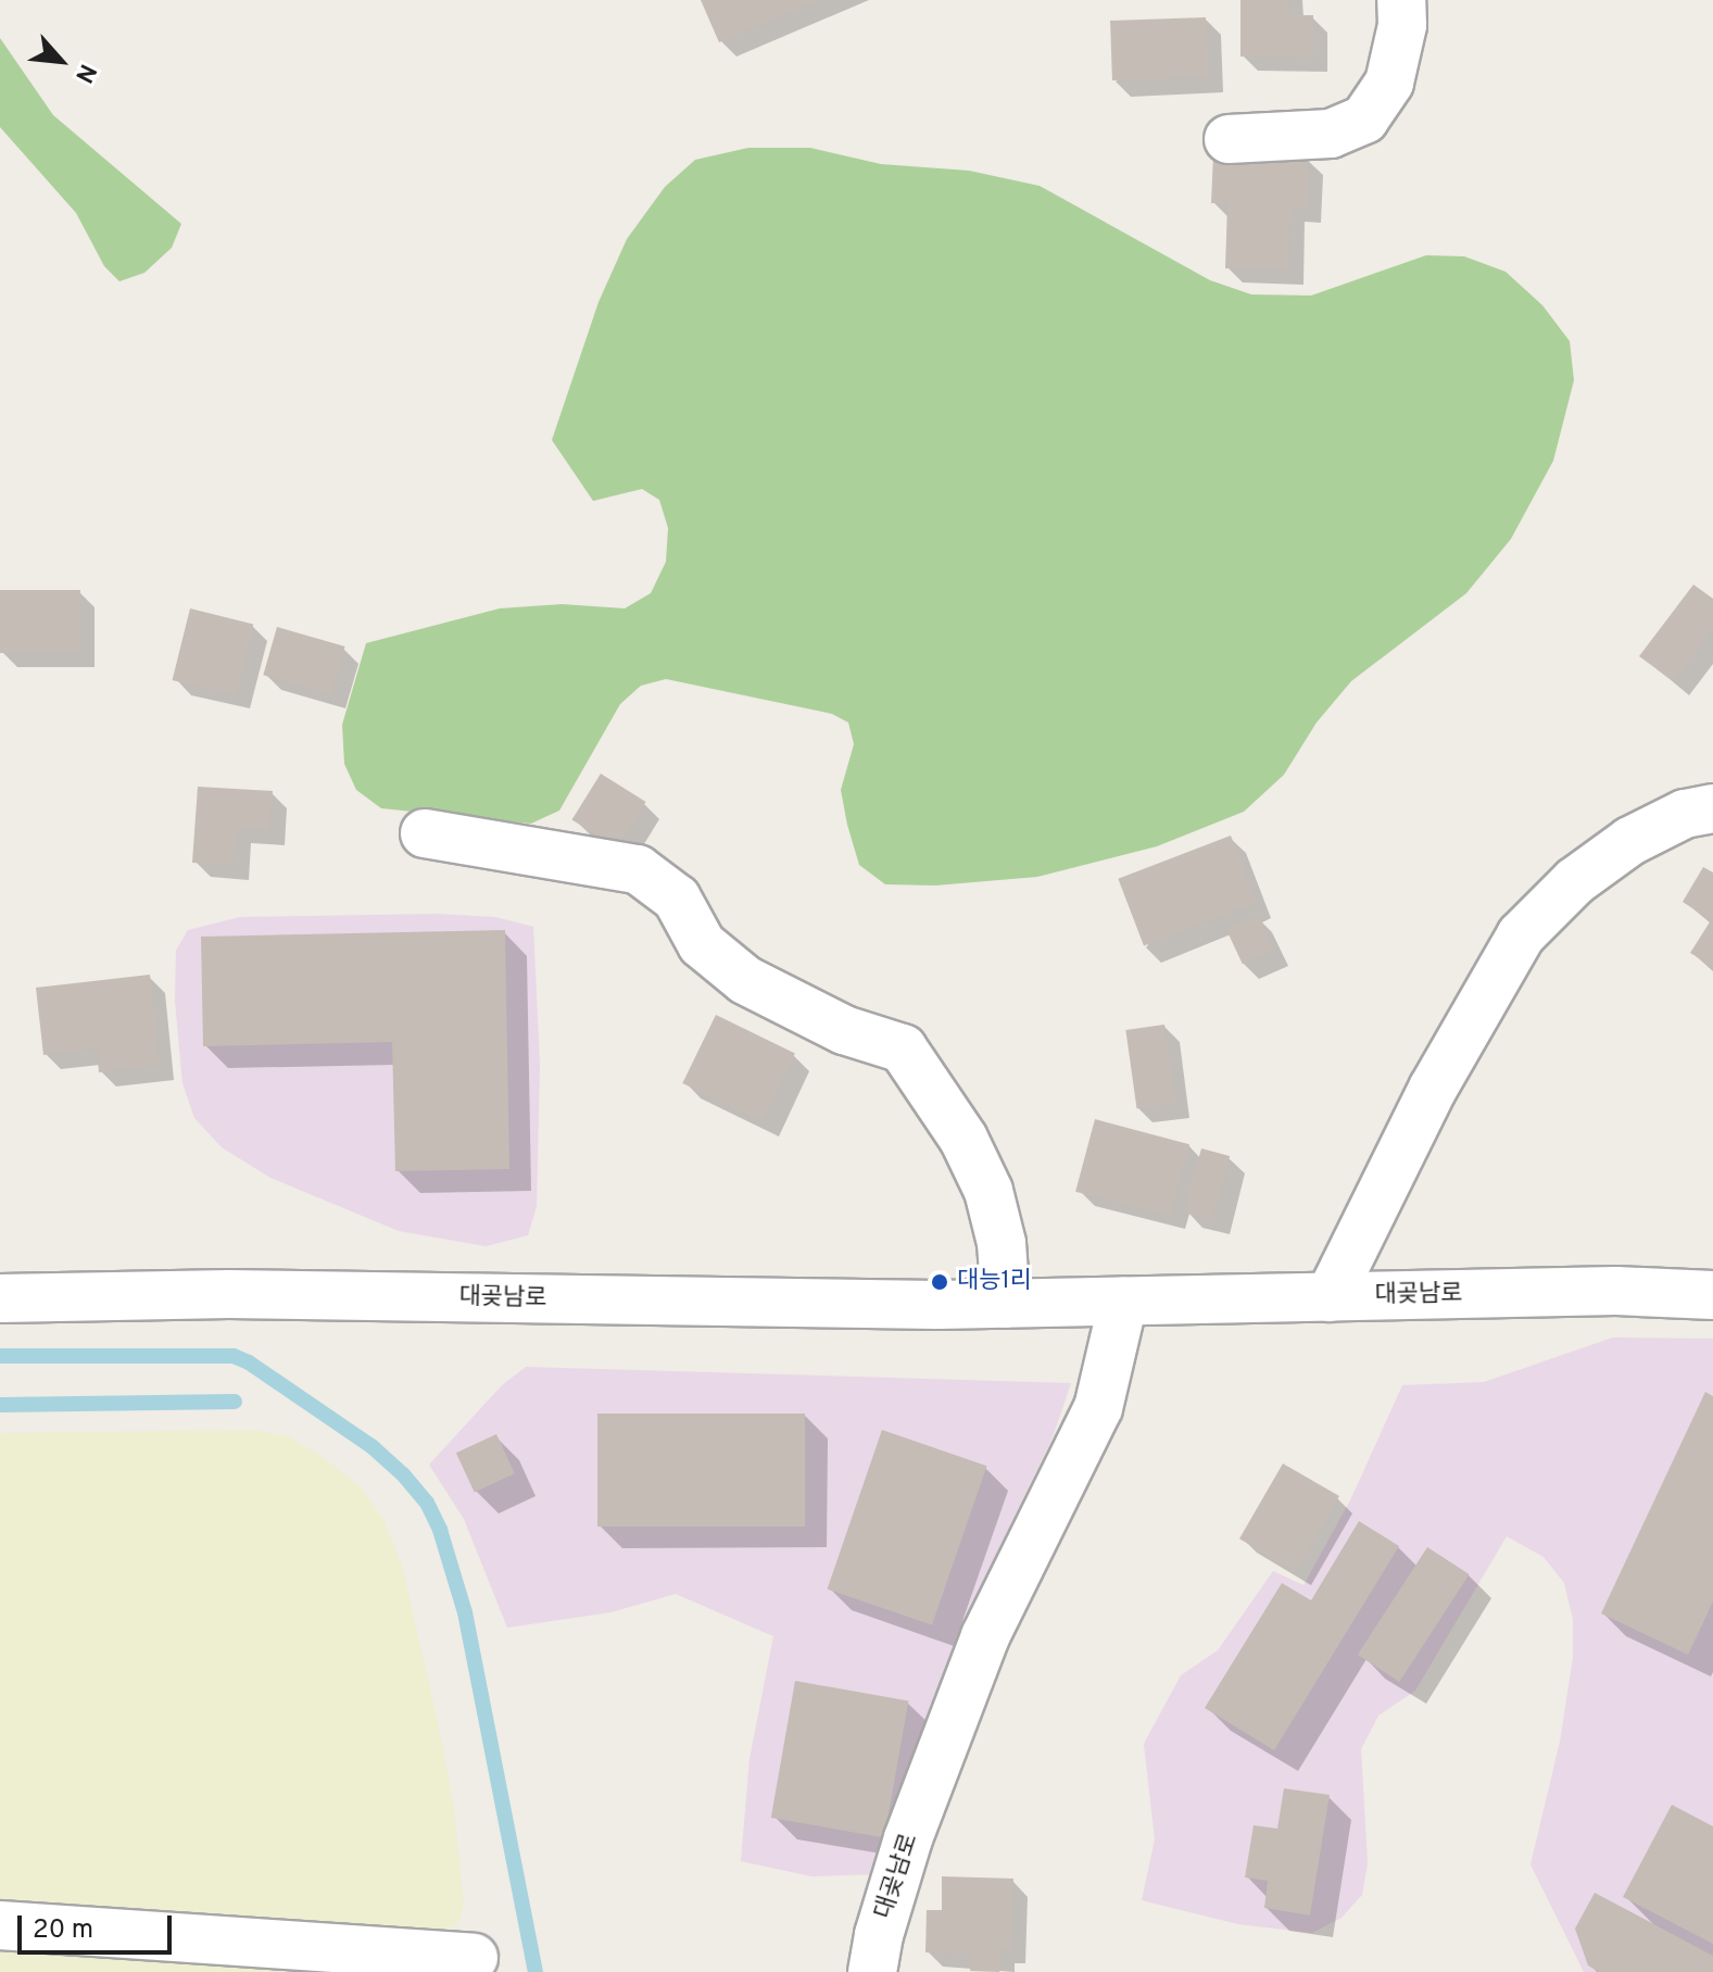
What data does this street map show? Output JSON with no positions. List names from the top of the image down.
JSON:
{
  "streets": {
    "street": ["대곶남로"]
  },
  "places": ["대능1리"],
  "scale_bar": "20 m",
  "north": "bottom right"
}
